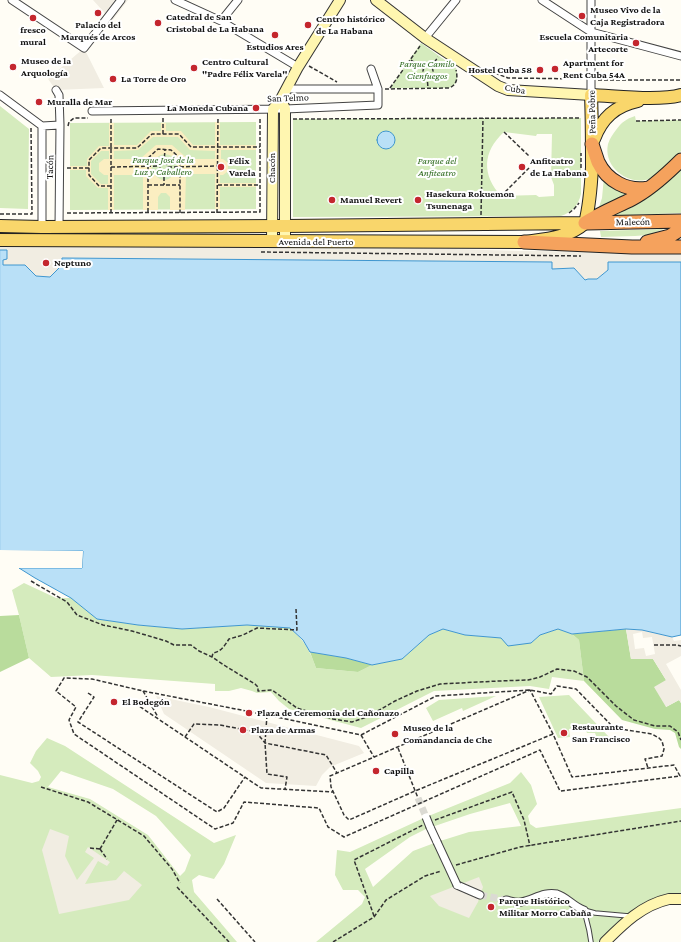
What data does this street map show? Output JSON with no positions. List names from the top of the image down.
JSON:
{
  "streets": {
    "highway": ["Malecón", "Avenida del Puerto"],
    "main road": ["Cuba", "Peña Pobre"],
    "street": ["San Telmo", "Tacón", "Chacón"]
  },
  "crossings": [
    ["Cuba", "Peña Pobre"],
    ["San Telmo", "Chacón"],
    ["Peña Pobre", "Malecón"],
    ["Peña Pobre", "Avenida del Puerto"],
    ["Tacón", "Avenida del Puerto"],
    ["Chacón", "Avenida del Puerto"],
    ["Malecón", "Avenida del Puerto"]
  ],
  "parks": ["Parque Camilo Cienfuegos", "Parque José de la Luz y Caballero", "Parque del Anfiteatro"],
  "places": [
    "Palacio del Marqués de Arcos",
    "Museo Vivo de la Caja Registradora",
    "fresco mural",
    "Catedral de San Cristobal de La Habana",
    "Centro histórico de La Habana",
    "Estudios Ares",
    "Escuela Comunitaria Artecorte",
    "Museo de la Arquología",
    "Centro Cultural \"Padre Félix Varela\"",
    "Apartment for Rent Cuba 54A",
    "Hostel Cuba 58",
    "La Torre de Oro",
    "Muralla de Mar",
    "La Moneda Cubana",
    "Félix Varela",
    "Anfiteatro de La Habana",
    "Manuel Revert",
    "Hasekura Rokuemon Tsunenaga",
    "Neptuno",
    "El Bodegón",
    "Plaza de Ceremonia del Cañonazo",
    "Plaza de Armas",
    "Restaurante San Francisco",
    "Museo de la Comandancia de Che",
    "Capilla",
    "Parque Histórico Militar Morro Cabaña"
  ]
}
